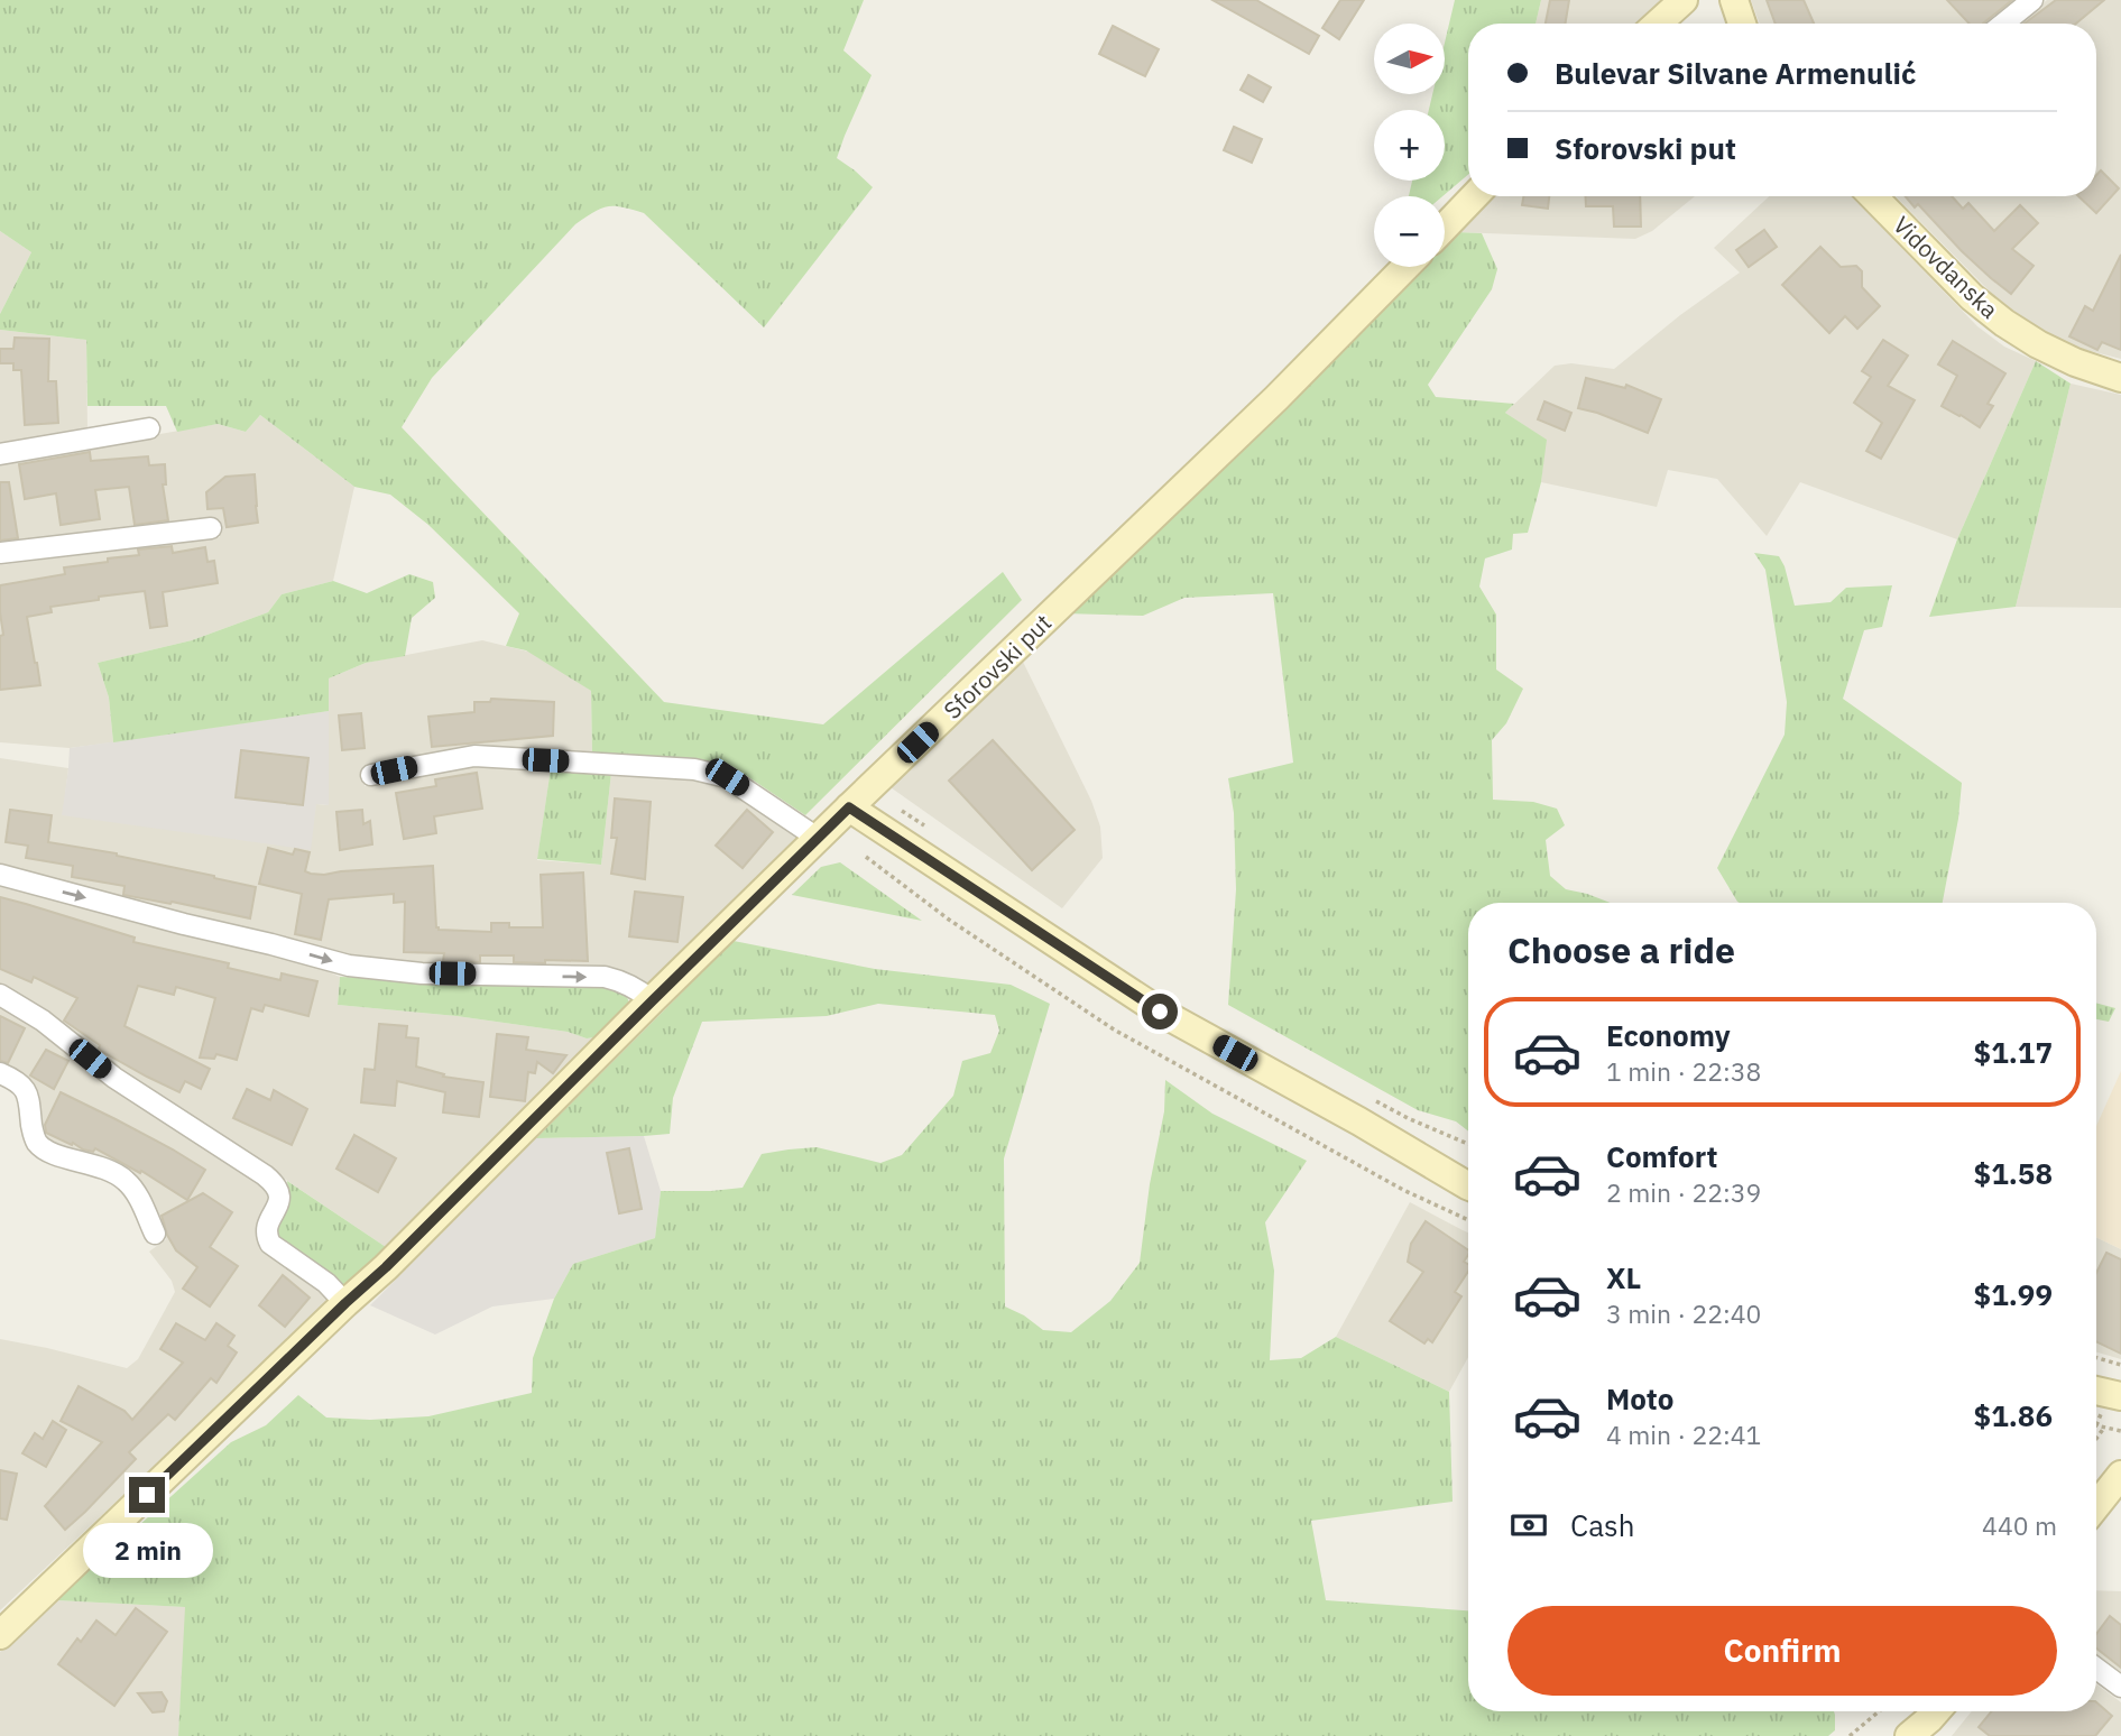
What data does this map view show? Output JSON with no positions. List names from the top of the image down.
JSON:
{
  "streets": {
    "street": ["Vidovdanska", "Sforovski put"]
  },
  "north": "right",
  "page": {
    "map_buttons": ["+", "−"],
    "banner": ["Bulevar Silvane Armenulić", "Sforovski put"],
    "heading": "Choose a ride",
    "list": [
      {
        "name": "Economy",
        "note": "1 min · 22:38",
        "value": "$1.17"
      },
      {
        "name": "Comfort",
        "note": "2 min · 22:39",
        "value": "$1.58"
      },
      {
        "name": "XL",
        "note": "3 min · 22:40",
        "value": "$1.99"
      },
      {
        "name": "Moto",
        "note": "4 min · 22:41",
        "value": "$1.86"
      }
    ],
    "pay": ["Cash", "440 m"],
    "bubble": "2 min",
    "buttons": "Confirm"
  }
}
